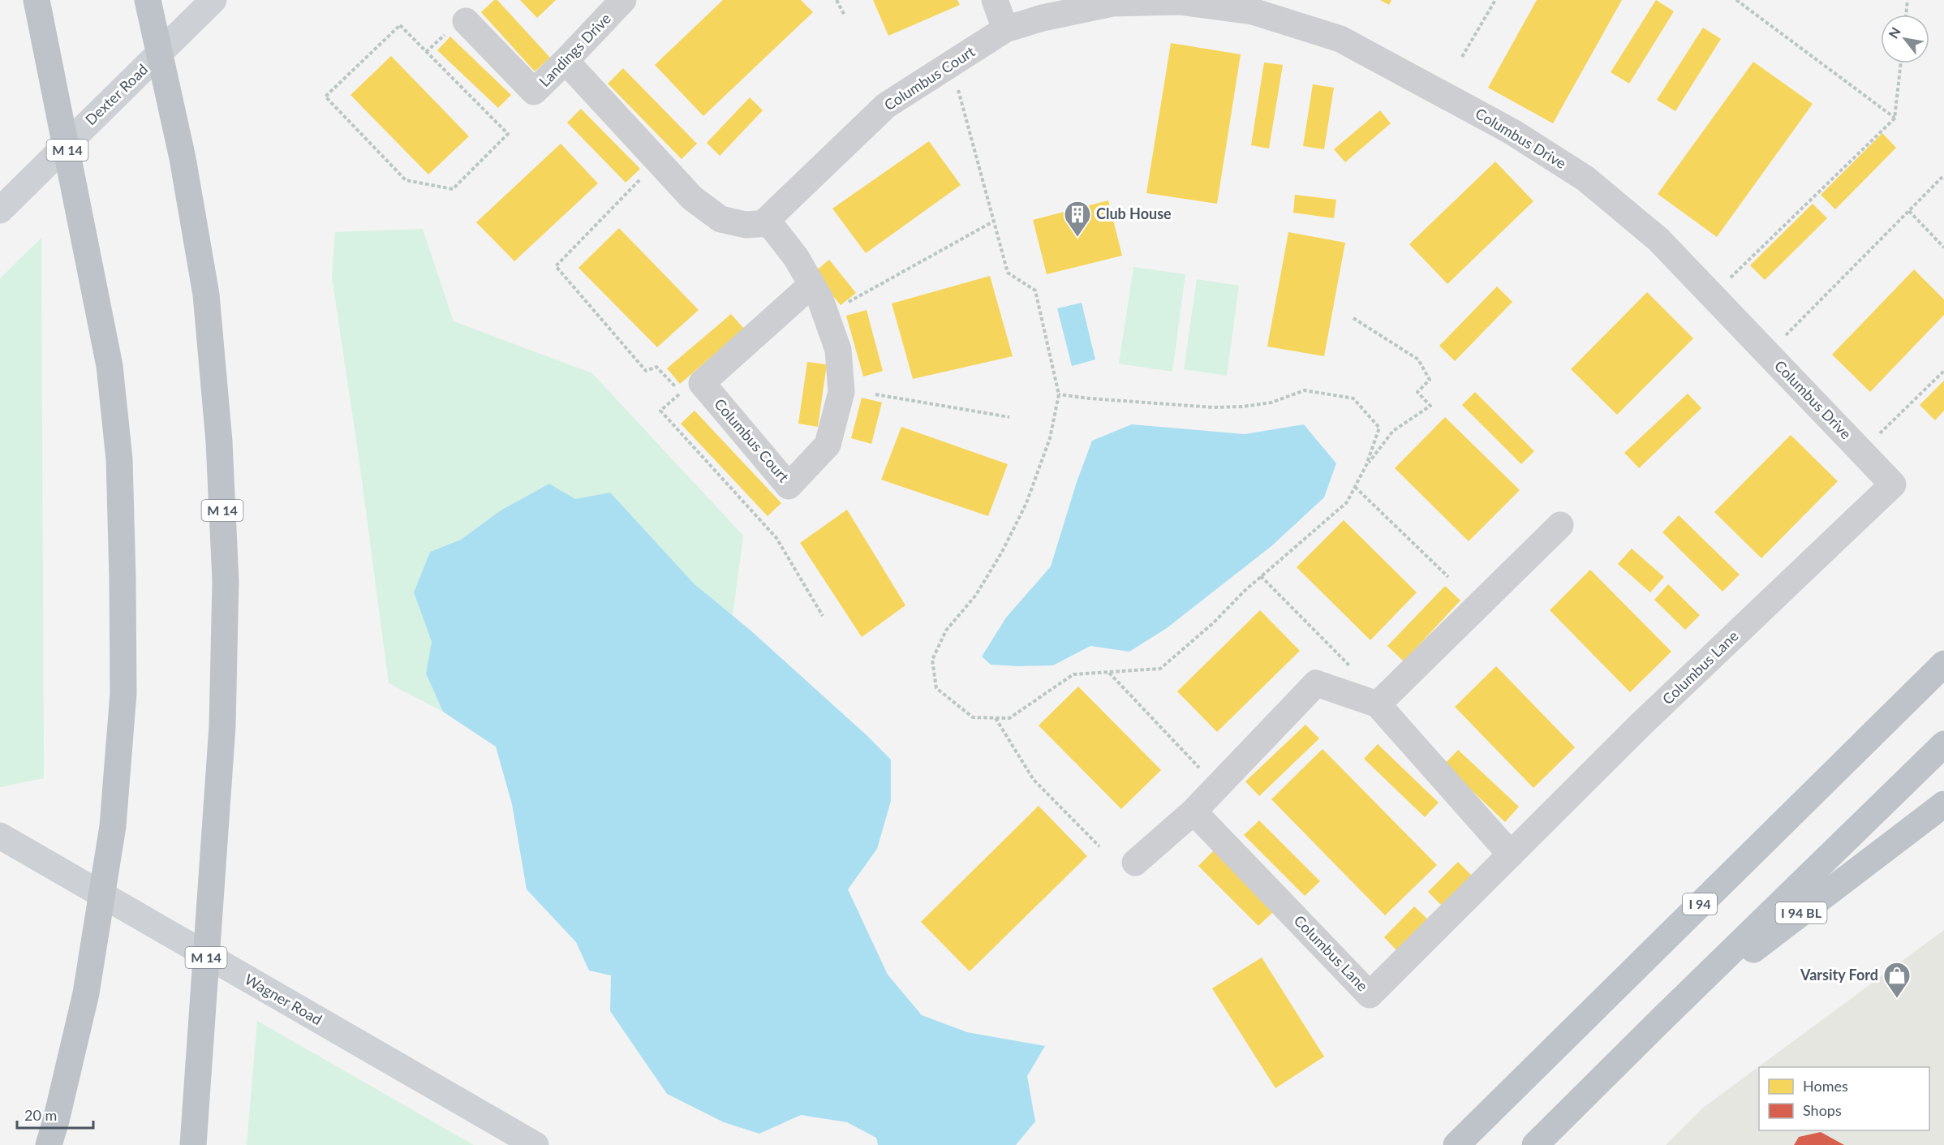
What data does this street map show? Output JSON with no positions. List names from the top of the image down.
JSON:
{
  "streets": {
    "highway": ["M 14", "I 94", "I 94 BL"],
    "main road": ["Dexter Road", "Wagner Road"],
    "street": [
      "Landings Drive",
      "Columbus Court",
      "Columbus Drive",
      "Columbus Lane"
    ]
  },
  "crossings": [
    ["Landings Drive", "Columbus Court"],
    ["Columbus Court", "Columbus Drive"],
    ["Columbus Drive", "Columbus Lane"]
  ],
  "places": {
    "building": ["Club House"],
    "shop": ["Varsity Ford"]
  },
  "legend": ["Homes", "Shops"],
  "scale_bar": "20 m",
  "north": "top left"
}
